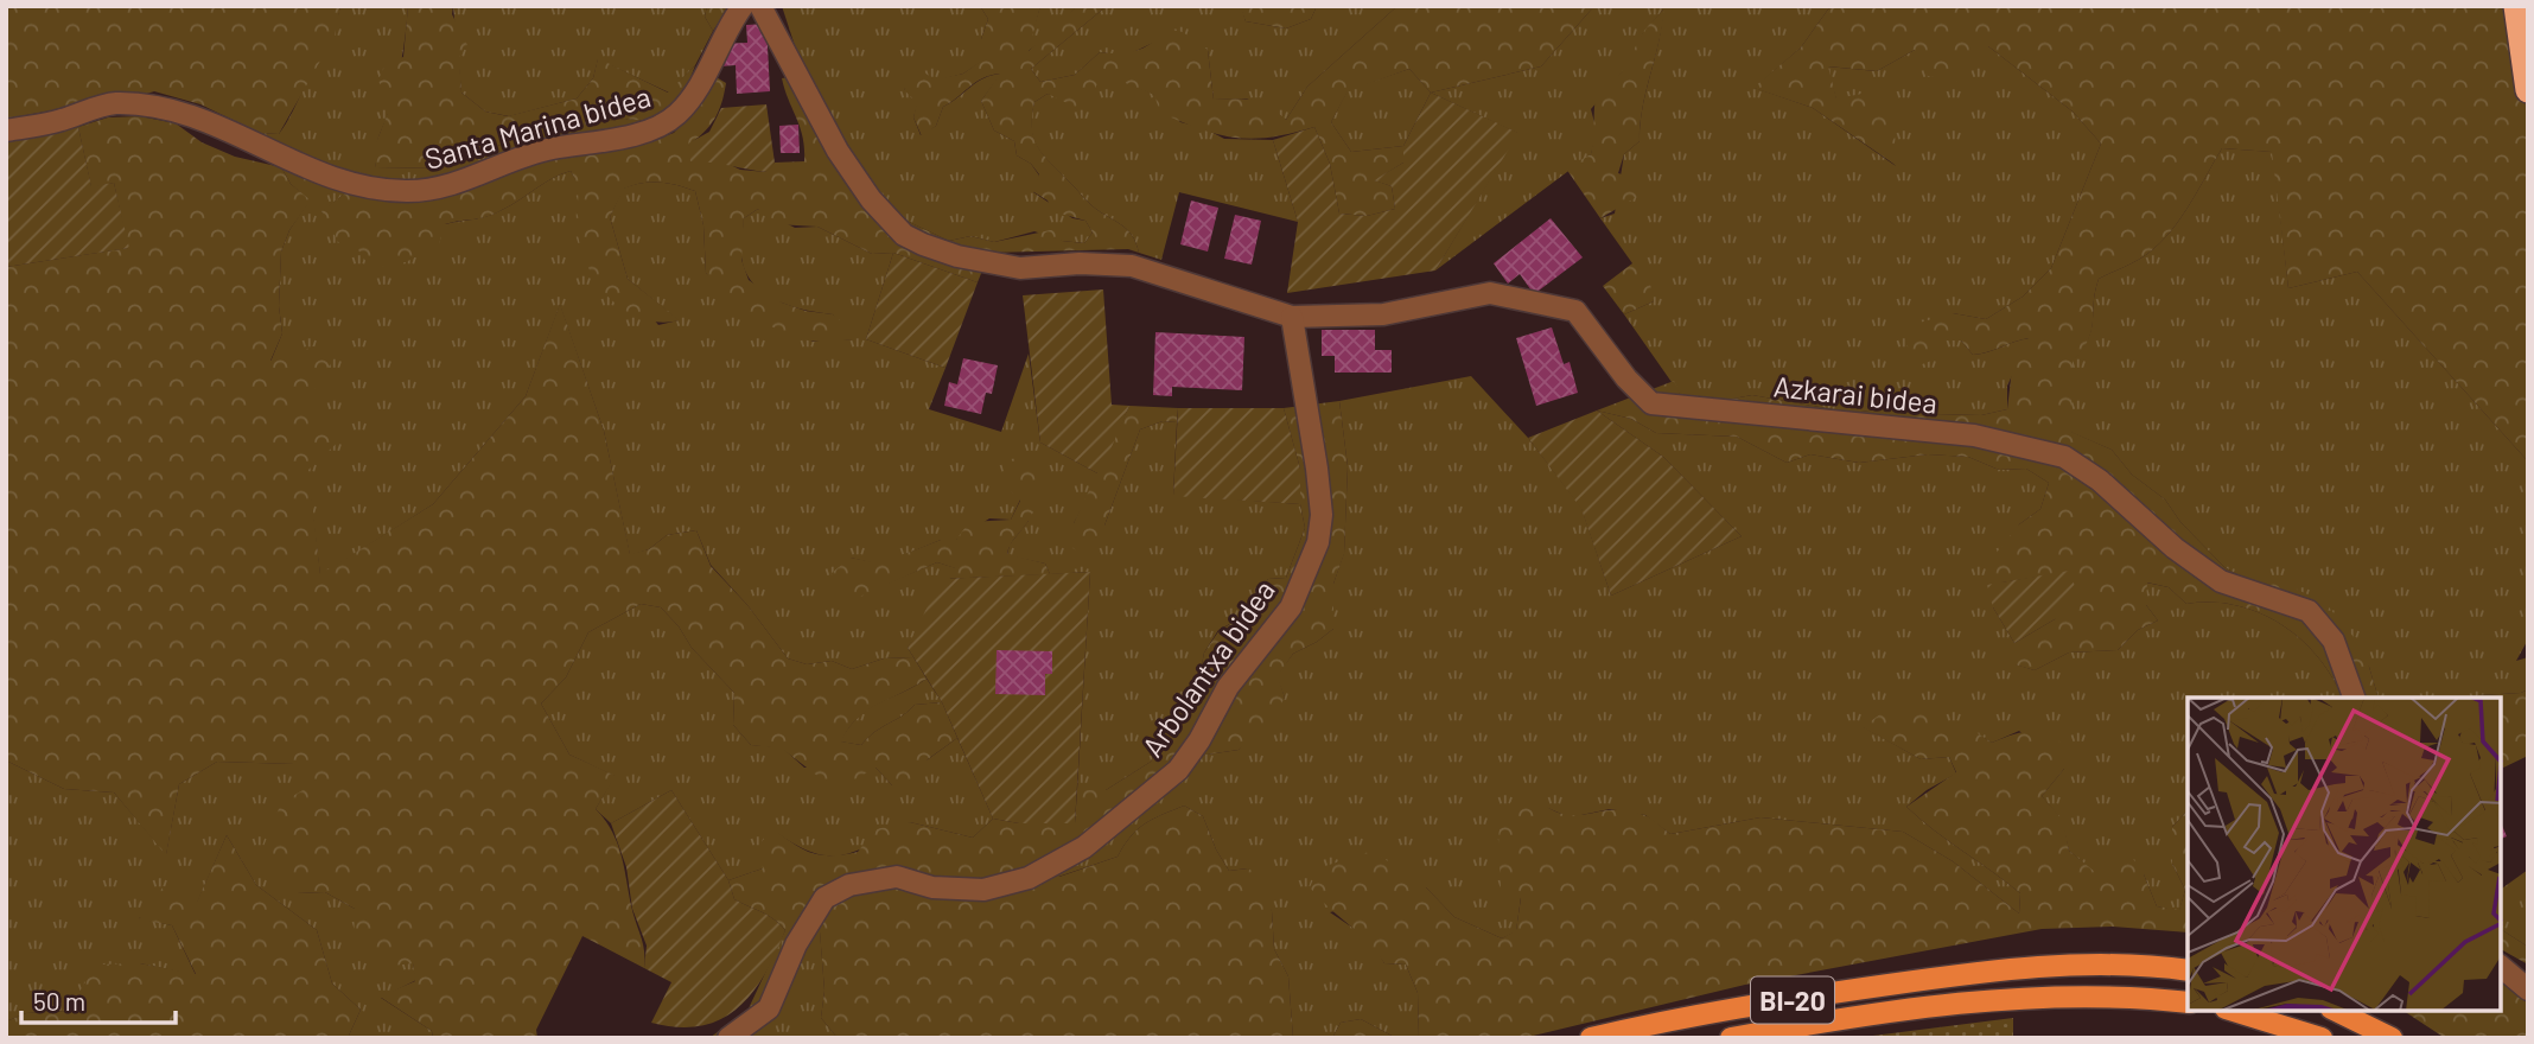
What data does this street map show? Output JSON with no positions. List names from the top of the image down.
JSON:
{
  "streets": {
    "main road": ["BI-20"],
    "street": ["Santa Marina bidea", "Azkarai bidea", "Arbolantxa bidea"]
  },
  "crossings": [
    ["Azkarai bidea", "Arbolantxa bidea"]
  ],
  "scale_bar": "50 m"
}
